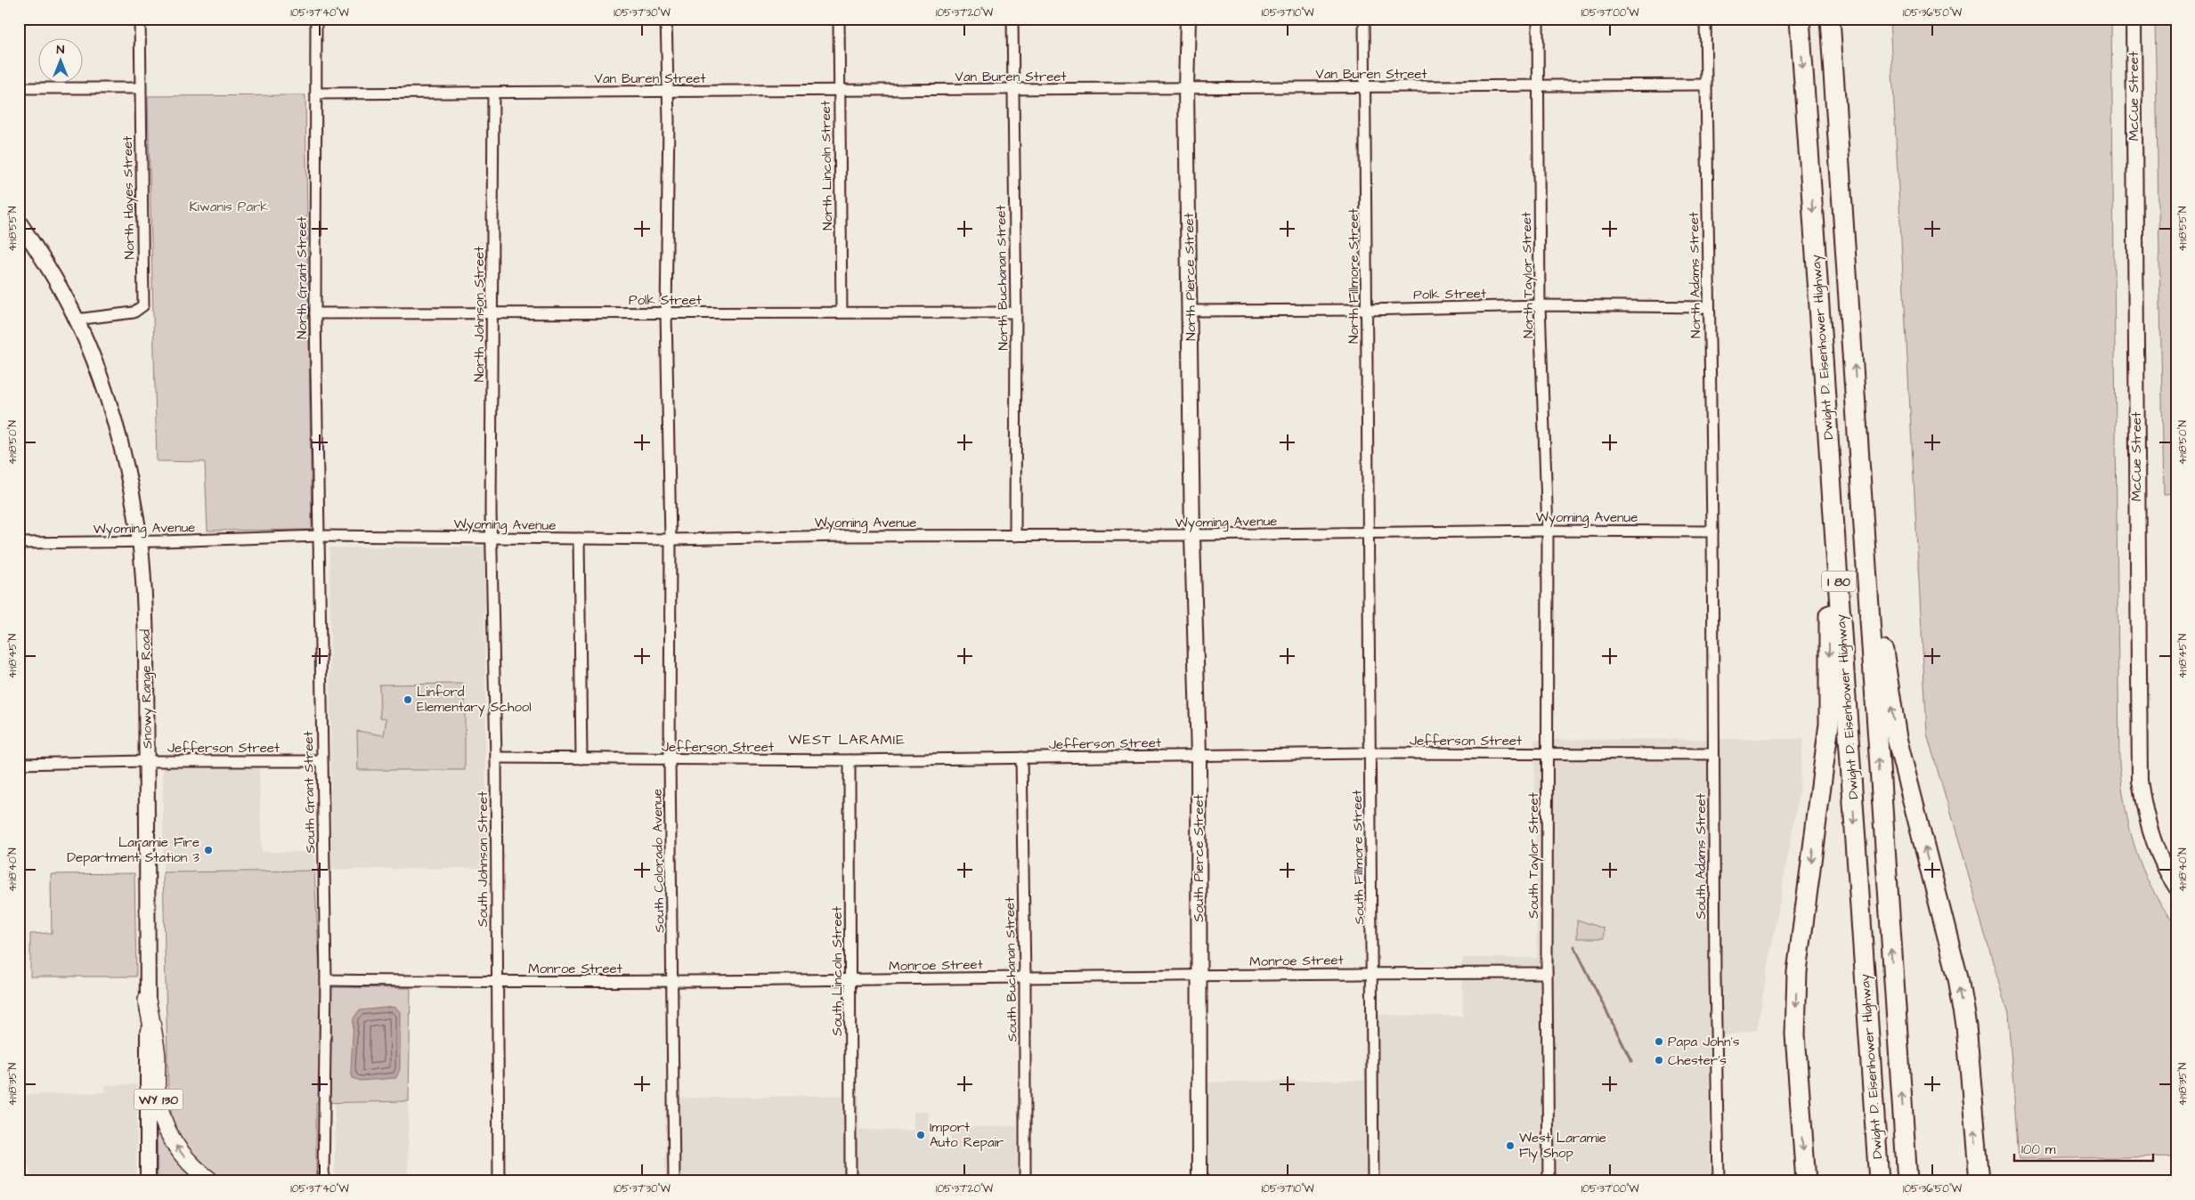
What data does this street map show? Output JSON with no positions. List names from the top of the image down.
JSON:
{
  "streets": {
    "highway": ["Dwight D. Eisenhower Highway", "I 80"],
    "main road": [
      "McCue Street",
      "North Pierce Street",
      "Snowy Range Road",
      "South Pierce Street",
      "WY 130"
    ],
    "street": [
      "Van Buren Street",
      "North Lincoln Street",
      "North Hayes Street",
      "North Taylor Street",
      "North Adams Street",
      "North Fillmore Street",
      "North Grant Street",
      "North Buchanan Street",
      "Polk Street",
      "North Johnson Street",
      "Wyoming Avenue",
      "Jefferson Street",
      "South Grant Street",
      "South Taylor Street",
      "South Adams Street",
      "South Fillmore Street",
      "South Johnson Street",
      "South Colorado Avenue",
      "Monroe Street",
      "South Buchanan Street",
      "South Lincoln Street"
    ]
  },
  "crossings": [
    ["Van Buren Street", "North Lincoln Street"],
    ["Van Buren Street", "North Taylor Street"],
    ["Van Buren Street", "North Adams Street"],
    ["Van Buren Street", "North Fillmore Street"],
    ["Van Buren Street", "North Pierce Street"],
    ["Van Buren Street", "North Grant Street"],
    ["Van Buren Street", "North Buchanan Street"],
    ["Van Buren Street", "North Johnson Street"],
    ["Van Buren Street", "South Colorado Avenue"],
    ["North Lincoln Street", "Polk Street"],
    ["North Hayes Street", "Snowy Range Road"],
    ["North Taylor Street", "Polk Street"],
    ["North Taylor Street", "Wyoming Avenue"],
    ["North Taylor Street", "South Taylor Street"],
    ["North Adams Street", "Polk Street"],
    ["North Adams Street", "Wyoming Avenue"],
    ["North Adams Street", "South Adams Street"],
    ["North Fillmore Street", "Polk Street"],
    ["North Fillmore Street", "Wyoming Avenue"],
    ["North Fillmore Street", "South Fillmore Street"],
    ["North Pierce Street", "Polk Street"],
    ["North Pierce Street", "Wyoming Avenue"],
    ["North Pierce Street", "South Pierce Street"],
    ["North Grant Street", "Polk Street"],
    ["North Grant Street", "Wyoming Avenue"],
    ["North Grant Street", "South Grant Street"],
    ["North Buchanan Street", "Polk Street"],
    ["North Buchanan Street", "Wyoming Avenue"],
    ["Polk Street", "North Johnson Street"],
    ["Polk Street", "South Colorado Avenue"],
    ["North Johnson Street", "Wyoming Avenue"],
    ["North Johnson Street", "South Johnson Street"],
    ["Wyoming Avenue", "Snowy Range Road"],
    ["Wyoming Avenue", "South Grant Street"],
    ["Wyoming Avenue", "South Taylor Street"],
    ["Wyoming Avenue", "South Adams Street"],
    ["Wyoming Avenue", "South Fillmore Street"],
    ["Wyoming Avenue", "South Pierce Street"],
    ["Wyoming Avenue", "South Johnson Street"],
    ["Wyoming Avenue", "South Colorado Avenue"],
    ["Snowy Range Road", "Jefferson Street"],
    ["Snowy Range Road", "WY 130"],
    ["Jefferson Street", "South Grant Street"],
    ["Jefferson Street", "South Taylor Street"],
    ["Jefferson Street", "South Adams Street"],
    ["Jefferson Street", "South Fillmore Street"],
    ["Jefferson Street", "South Pierce Street"],
    ["Jefferson Street", "South Johnson Street"],
    ["Jefferson Street", "South Colorado Avenue"],
    ["Jefferson Street", "South Buchanan Street"],
    ["Jefferson Street", "South Lincoln Street"],
    ["South Grant Street", "Monroe Street"],
    ["South Taylor Street", "Monroe Street"],
    ["South Fillmore Street", "Monroe Street"],
    ["South Pierce Street", "Monroe Street"],
    ["South Johnson Street", "Monroe Street"],
    ["South Colorado Avenue", "Monroe Street"],
    ["Monroe Street", "South Buchanan Street"],
    ["Monroe Street", "South Lincoln Street"]
  ],
  "districts": ["WEST LARAMIE"],
  "parks": ["Kiwanis Park"],
  "places": [
    "Linford Elementary School",
    "Laramie Fire Department Station 3",
    "Papa John's",
    "Chester's",
    "Import Auto Repair",
    "West Laramie Fly Shop"
  ],
  "scale_bar": "100 m",
  "north": "top",
  "coordinates": [
    "105°37'40\"W",
    "105°37'30\"W",
    "105°37'20\"W",
    "105°37'10\"W",
    "105°37'00\"W",
    "105°36'50\"W",
    "41°18'55\"N",
    "41°18'50\"N",
    "41°18'45\"N",
    "41°18'40\"N",
    "41°18'35\"N"
  ]
}
